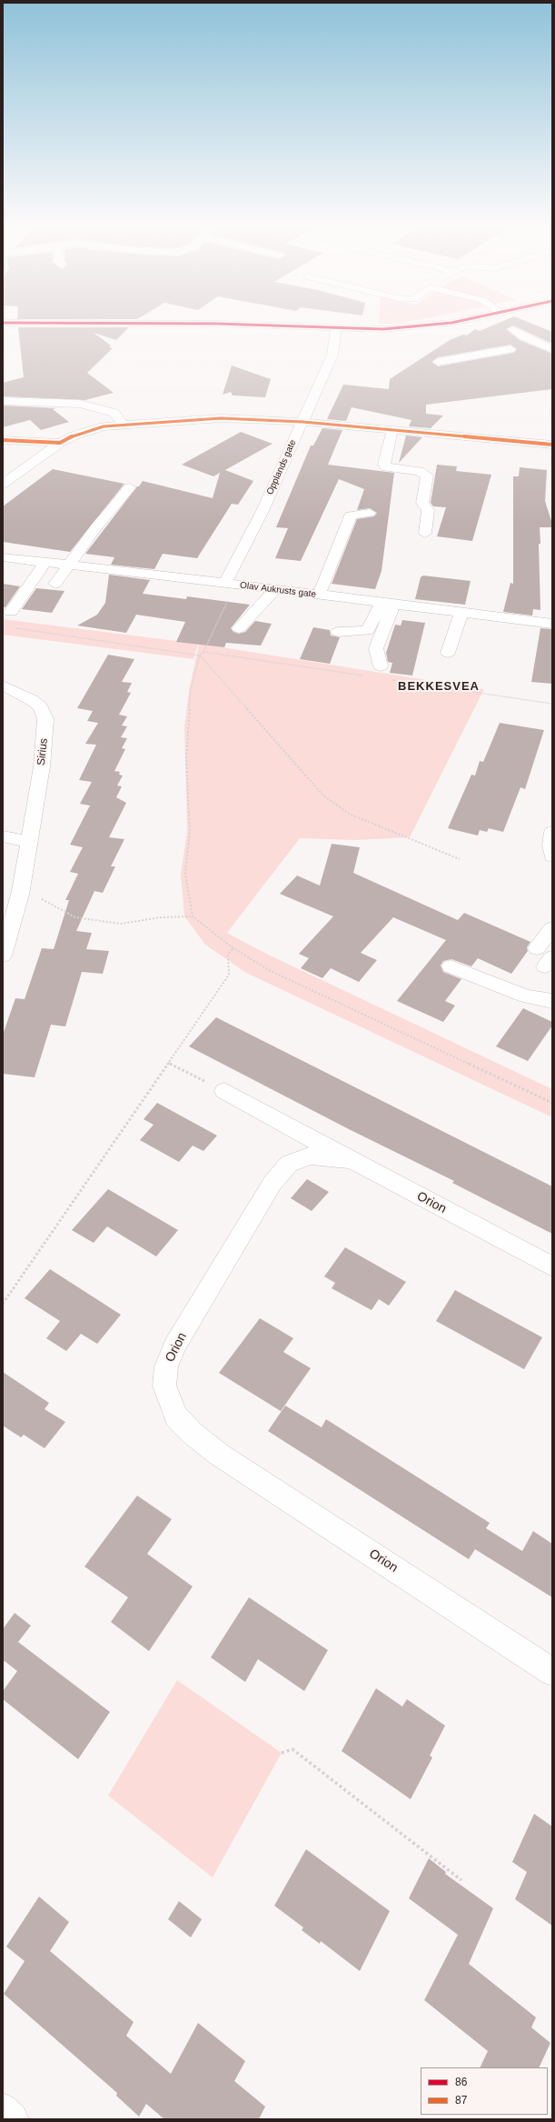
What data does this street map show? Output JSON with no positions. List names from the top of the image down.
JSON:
{
  "streets": {
    "street": [
      "Opplands gate",
      "Olav Aukrusts gate",
      "Sirius",
      "Orion"
    ]
  },
  "crossings": [
    ["Opplands gate", "Olav Aukrusts gate"]
  ],
  "districts": ["BEKKESVEA"],
  "lines": ["transit line 86", "transit line 87"],
  "legend": ["86", "87"]
}
